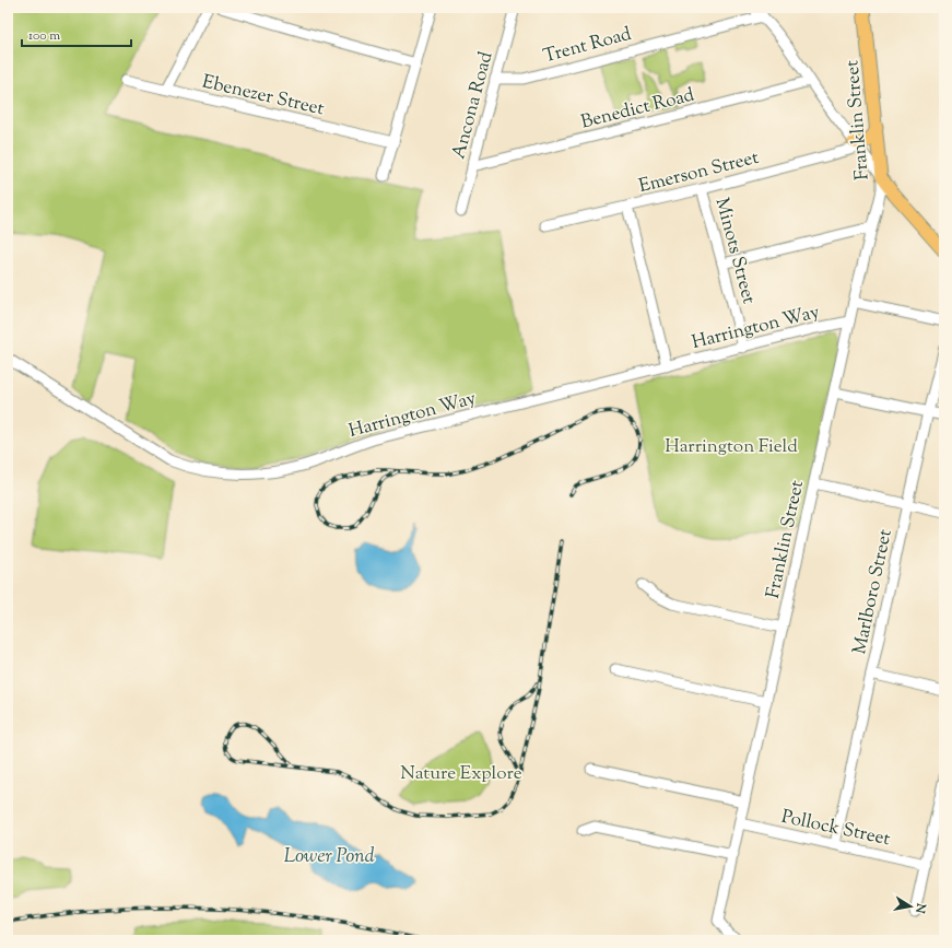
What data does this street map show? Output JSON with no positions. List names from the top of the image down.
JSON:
{
  "streets": {
    "main road": ["Franklin Street"],
    "street": [
      "Trent Road",
      "Ebenezer Street",
      "Ancona Road",
      "Benedict Road",
      "Emerson Street",
      "Minots Street",
      "Harrington Way",
      "Marlboro Street",
      "Pollock Street"
    ]
  },
  "crossings": [
    ["Trent Road", "Ancona Road"],
    ["Ancona Road", "Benedict Road"],
    ["Franklin Street", "Harrington Way"],
    ["Franklin Street", "Pollock Street"],
    ["Emerson Street", "Minots Street"],
    ["Minots Street", "Harrington Way"],
    ["Marlboro Street", "Pollock Street"]
  ],
  "water": ["Lower Pond"],
  "parks": ["Harrington Field", "Nature Explore"],
  "scale_bar": "100 m",
  "north": "right"
}
